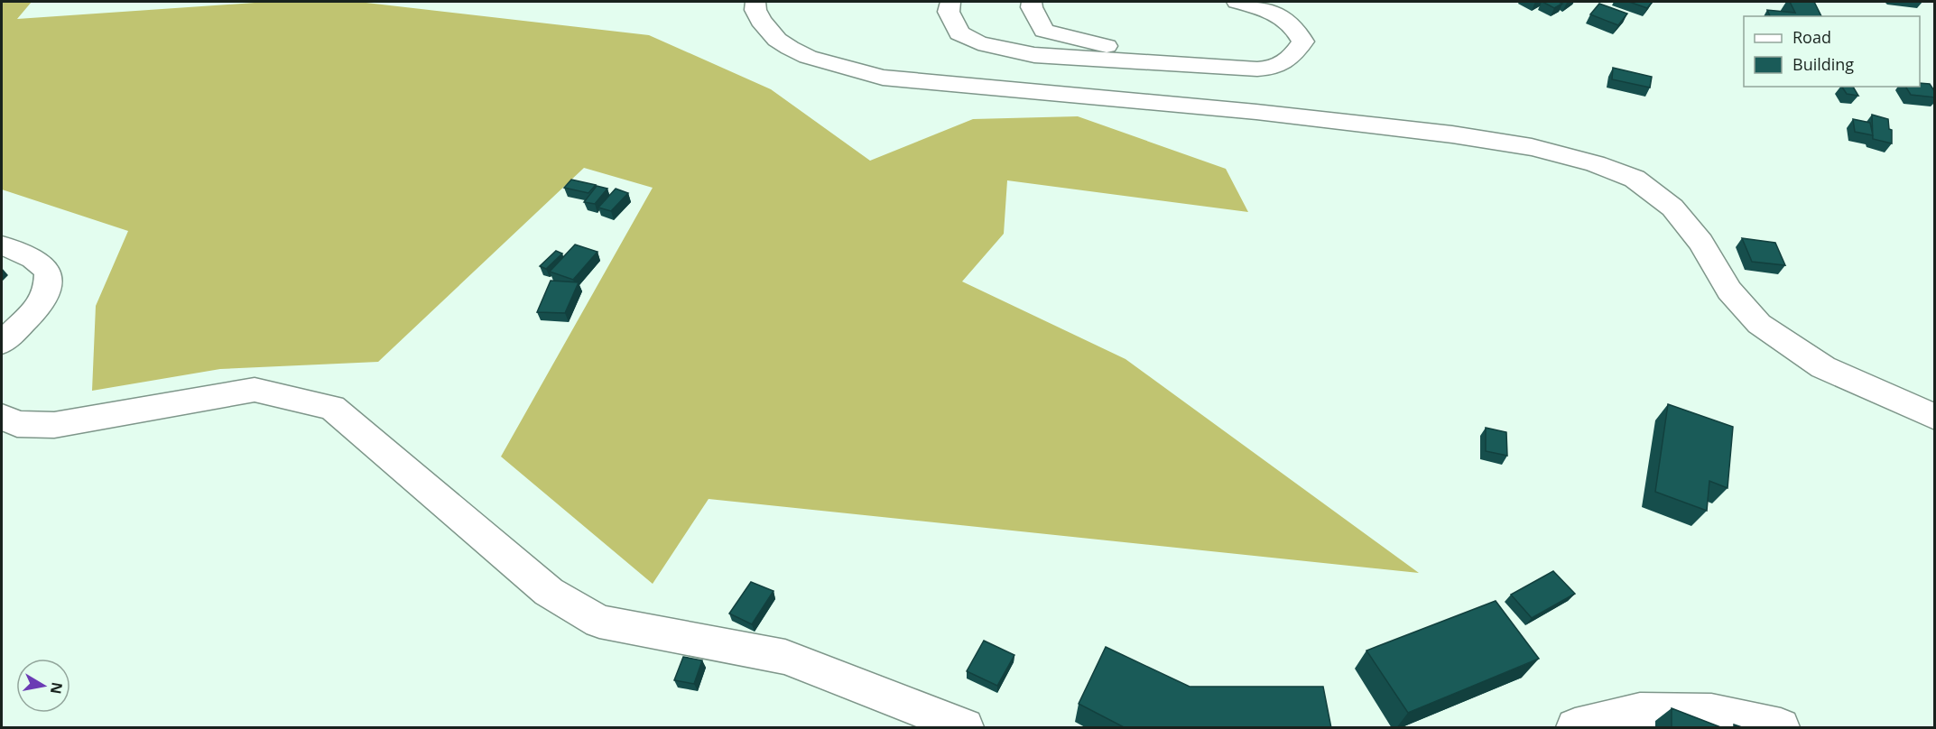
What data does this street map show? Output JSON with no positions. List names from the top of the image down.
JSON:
{
  "legend": ["Road", "Building"],
  "north": "right"
}
